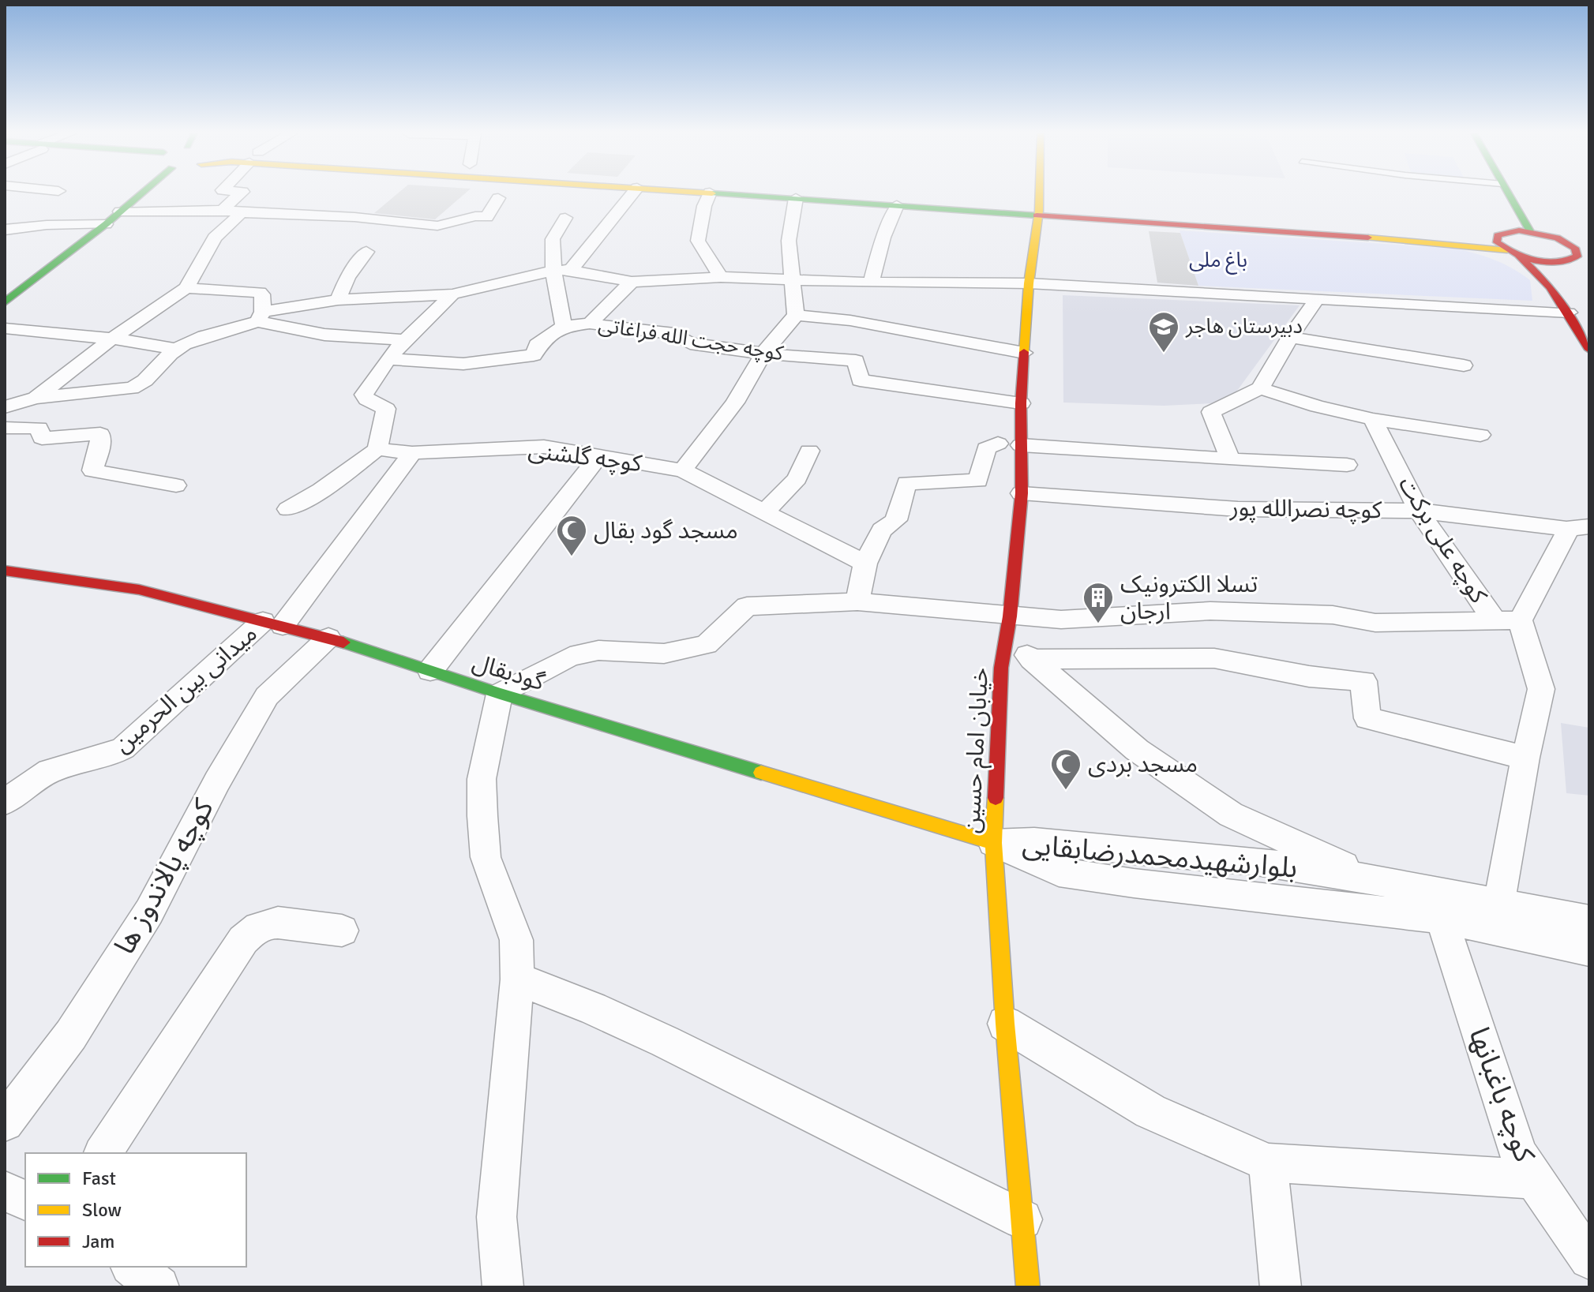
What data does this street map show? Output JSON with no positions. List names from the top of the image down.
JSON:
{
  "streets": {
    "main road": ["گودبقال", "خیابان امام حسین"],
    "street": [
      "کوچه حجت الله فراغاتی",
      "کوچه گلشنی",
      "کوچه نصرالله پور",
      "کوچه علی برکت",
      "میدانی بین الحرمین",
      "بلوارشهیدمحمدرضابقایی",
      "کوچه پالاندوز ها",
      "کوچه باغبانها"
    ]
  },
  "crossings": [
    ["کوچه حجت الله فراغاتی", "خیابان امام حسین"],
    ["کوچه گلشنی", "میدانی بین الحرمین"],
    ["کوچه نصرالله پور", "کوچه علی برکت"],
    ["کوچه نصرالله پور", "خیابان امام حسین"],
    ["کوچه علی برکت", "بلوارشهیدمحمدرضابقایی"],
    ["گودبقال", "میدانی بین الحرمین"],
    ["گودبقال", "خیابان امام حسین"],
    ["گودبقال", "بلوارشهیدمحمدرضابقایی"],
    ["گودبقال", "کوچه پالاندوز ها"],
    ["خیابان امام حسین", "بلوارشهیدمحمدرضابقایی"],
    ["بلوارشهیدمحمدرضابقایی", "کوچه باغبانها"]
  ],
  "parks": ["باغ ملی"],
  "places": {
    "school or university": ["دبیرستان هاجر"],
    "mosque": ["مسجد گود بقال", "مسجد بردی"],
    "building": ["تسلا الکترونیک ارجان"]
  },
  "legend": ["Fast", "Slow", "Jam"]
}
